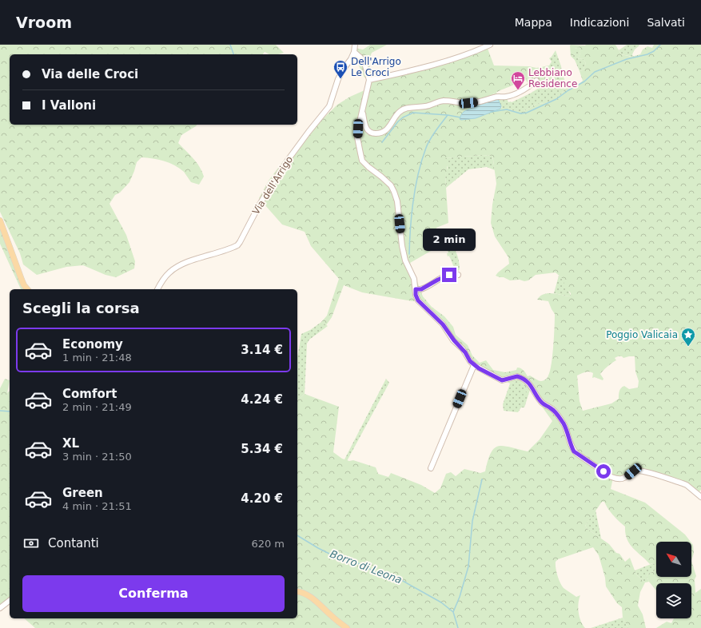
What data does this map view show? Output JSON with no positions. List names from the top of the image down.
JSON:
{
  "streets": {
    "street": ["Via dell'Arrigo"]
  },
  "water": ["Borro di Leona"],
  "places": {
    "bus stop": ["Dell'Arrigo Le Croci"],
    "hotel": ["Lebbiano Residence"],
    "place": ["Poggio Valicaia"]
  },
  "north": "top left",
  "page": {
    "header": "Vroom",
    "nav": ["Mappa", "Indicazioni", "Salvati"],
    "banner": ["Via delle Croci", "I Valloni"],
    "bubble": "2 min",
    "heading": "Scegli la corsa",
    "list": [
      {
        "name": "Economy",
        "note": "1 min · 21:48",
        "value": "3.14 €"
      },
      {
        "name": "Comfort",
        "note": "2 min · 21:49",
        "value": "4.24 €"
      },
      {
        "name": "XL",
        "note": "3 min · 21:50",
        "value": "5.34 €"
      },
      {
        "name": "Green",
        "note": "4 min · 21:51",
        "value": "4.20 €"
      }
    ],
    "pay": ["Contanti", "620 m"],
    "buttons": "Conferma"
  }
}
